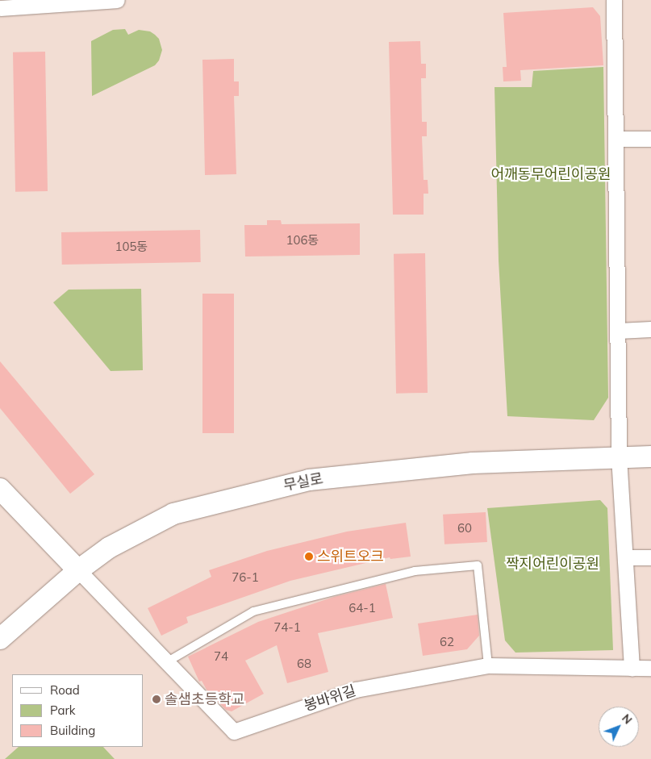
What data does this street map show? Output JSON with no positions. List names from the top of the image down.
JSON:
{
  "streets": {
    "street": ["무실로", "봉바위길"]
  },
  "crossings": [
    ["무실로", "봉바위길"]
  ],
  "parks": ["어깨동무어린이공원", "짝지어린이공원"],
  "places": ["스위트오크", "솔샘초등학교"],
  "house_numbers": [
    "106동",
    "105동",
    "60",
    "76-1",
    "64-1",
    "74-1",
    "62",
    "74",
    "68"
  ],
  "legend": ["Road", "Park", "Building"],
  "north": "top right"
}
